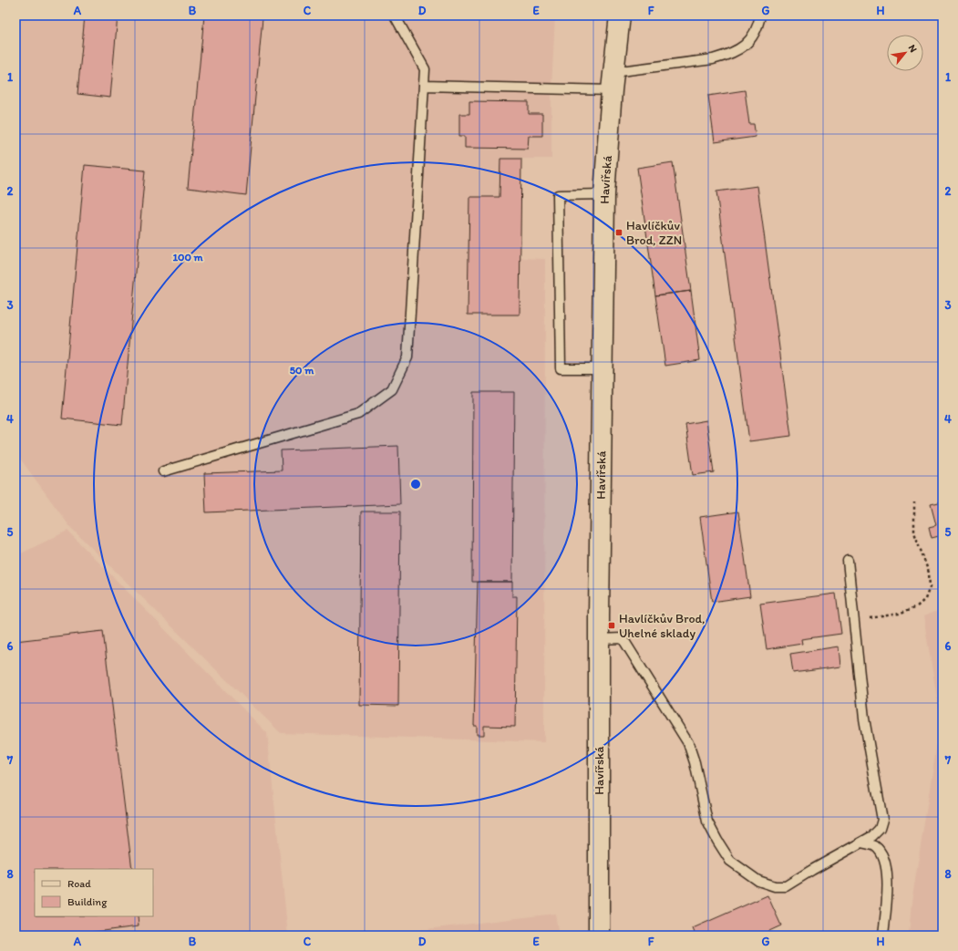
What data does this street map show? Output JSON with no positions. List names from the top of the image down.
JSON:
{
  "streets": {
    "street": ["Havířská"]
  },
  "places": {
    "transit": ["Havlíčkův Brod, ZZN", "Havlíčkův Brod, Uhelné sklady"]
  },
  "legend": ["Road", "Building"],
  "north": "top right",
  "grid": {
    "columns": [
      "A",
      "B",
      "C",
      "D",
      "E",
      "F",
      "G",
      "H"
    ],
    "rows": [
      "1",
      "2",
      "3",
      "4",
      "5",
      "6",
      "7",
      "8"
    ]
  },
  "rings": ["100 m", "50 m"]
}
